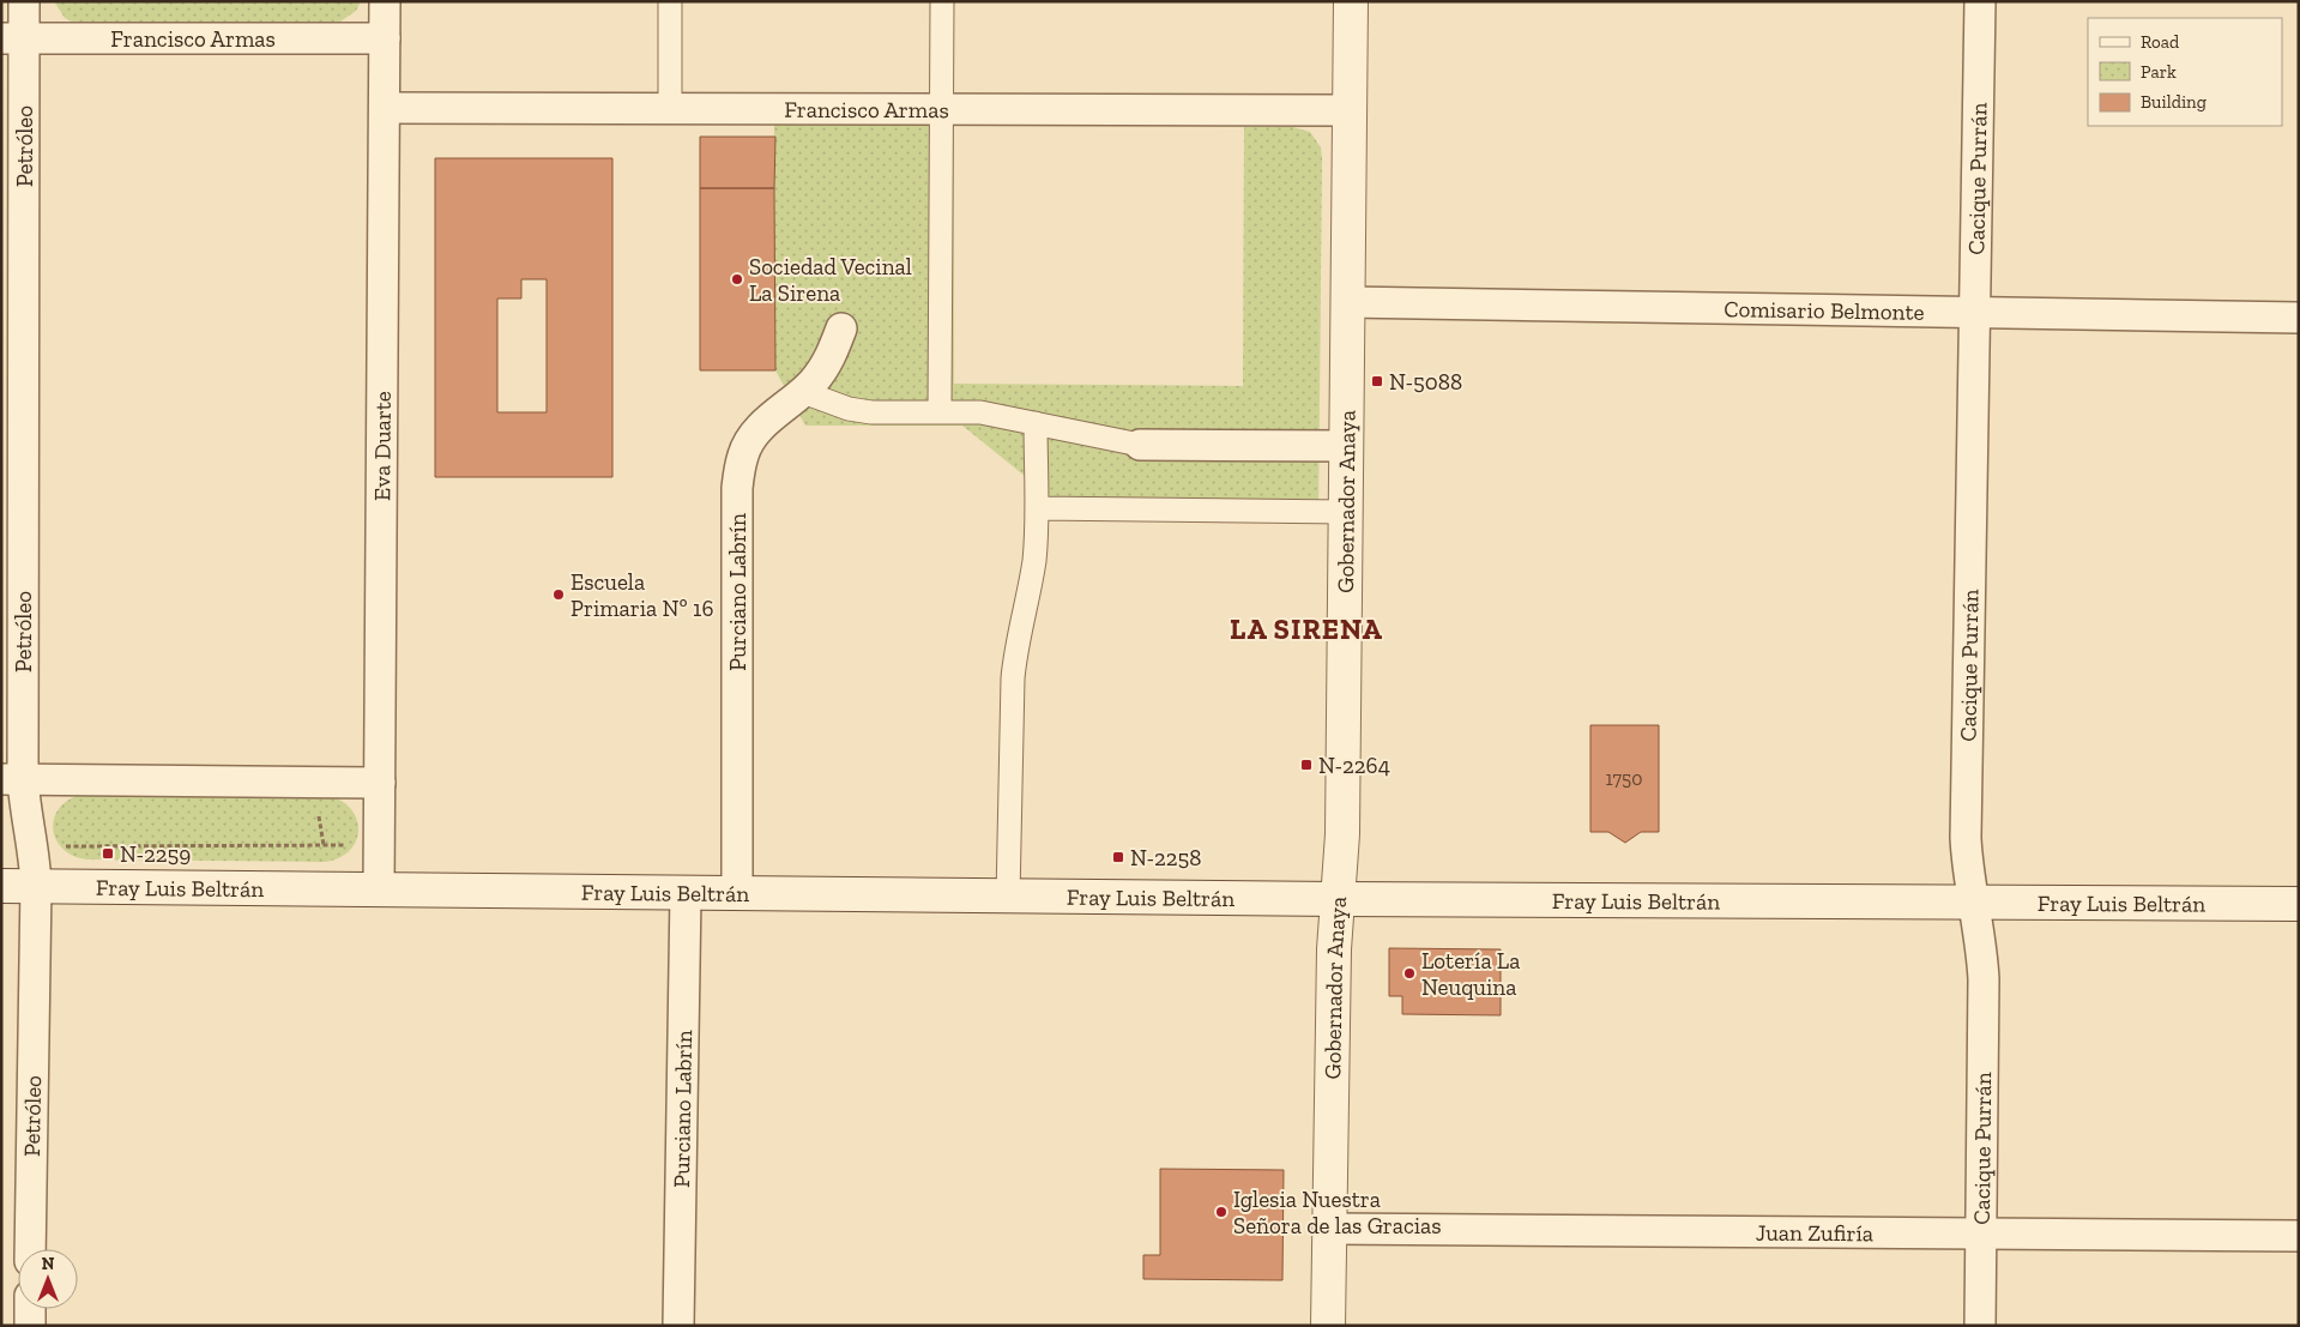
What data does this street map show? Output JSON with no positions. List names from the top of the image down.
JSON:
{
  "streets": {
    "main road": ["Gobernador Anaya", "Fray Luis Beltrán"],
    "street": [
      "Francisco Armas",
      "Petróleo",
      "Cacique Purrán",
      "Comisario Belmonte",
      "Eva Duarte",
      "Purciano Labrín",
      "Juan Zufiría"
    ]
  },
  "crossings": [
    ["Francisco Armas", "Petróleo"],
    ["Francisco Armas", "Eva Duarte"],
    ["Francisco Armas", "Gobernador Anaya"],
    ["Petróleo", "Fray Luis Beltrán"],
    ["Cacique Purrán", "Comisario Belmonte"],
    ["Cacique Purrán", "Fray Luis Beltrán"],
    ["Cacique Purrán", "Juan Zufiría"],
    ["Comisario Belmonte", "Gobernador Anaya"],
    ["Eva Duarte", "Fray Luis Beltrán"],
    ["Gobernador Anaya", "Fray Luis Beltrán"],
    ["Gobernador Anaya", "Juan Zufiría"],
    ["Purciano Labrín", "Fray Luis Beltrán"]
  ],
  "districts": ["LA SIRENA"],
  "places": {
    "other": [
      "Sociedad Vecinal La Sirena",
      "Escuela Primaria Nº 16",
      "Lotería La Neuquina",
      "Iglesia Nuestra Señora de las Gracias"
    ],
    "transit": [
      "N-5088",
      "N-2264",
      "N-2259",
      "N-2258"
    ]
  },
  "house_numbers": ["1750"],
  "legend": ["Road", "Park", "Building"],
  "north": "top"
}
